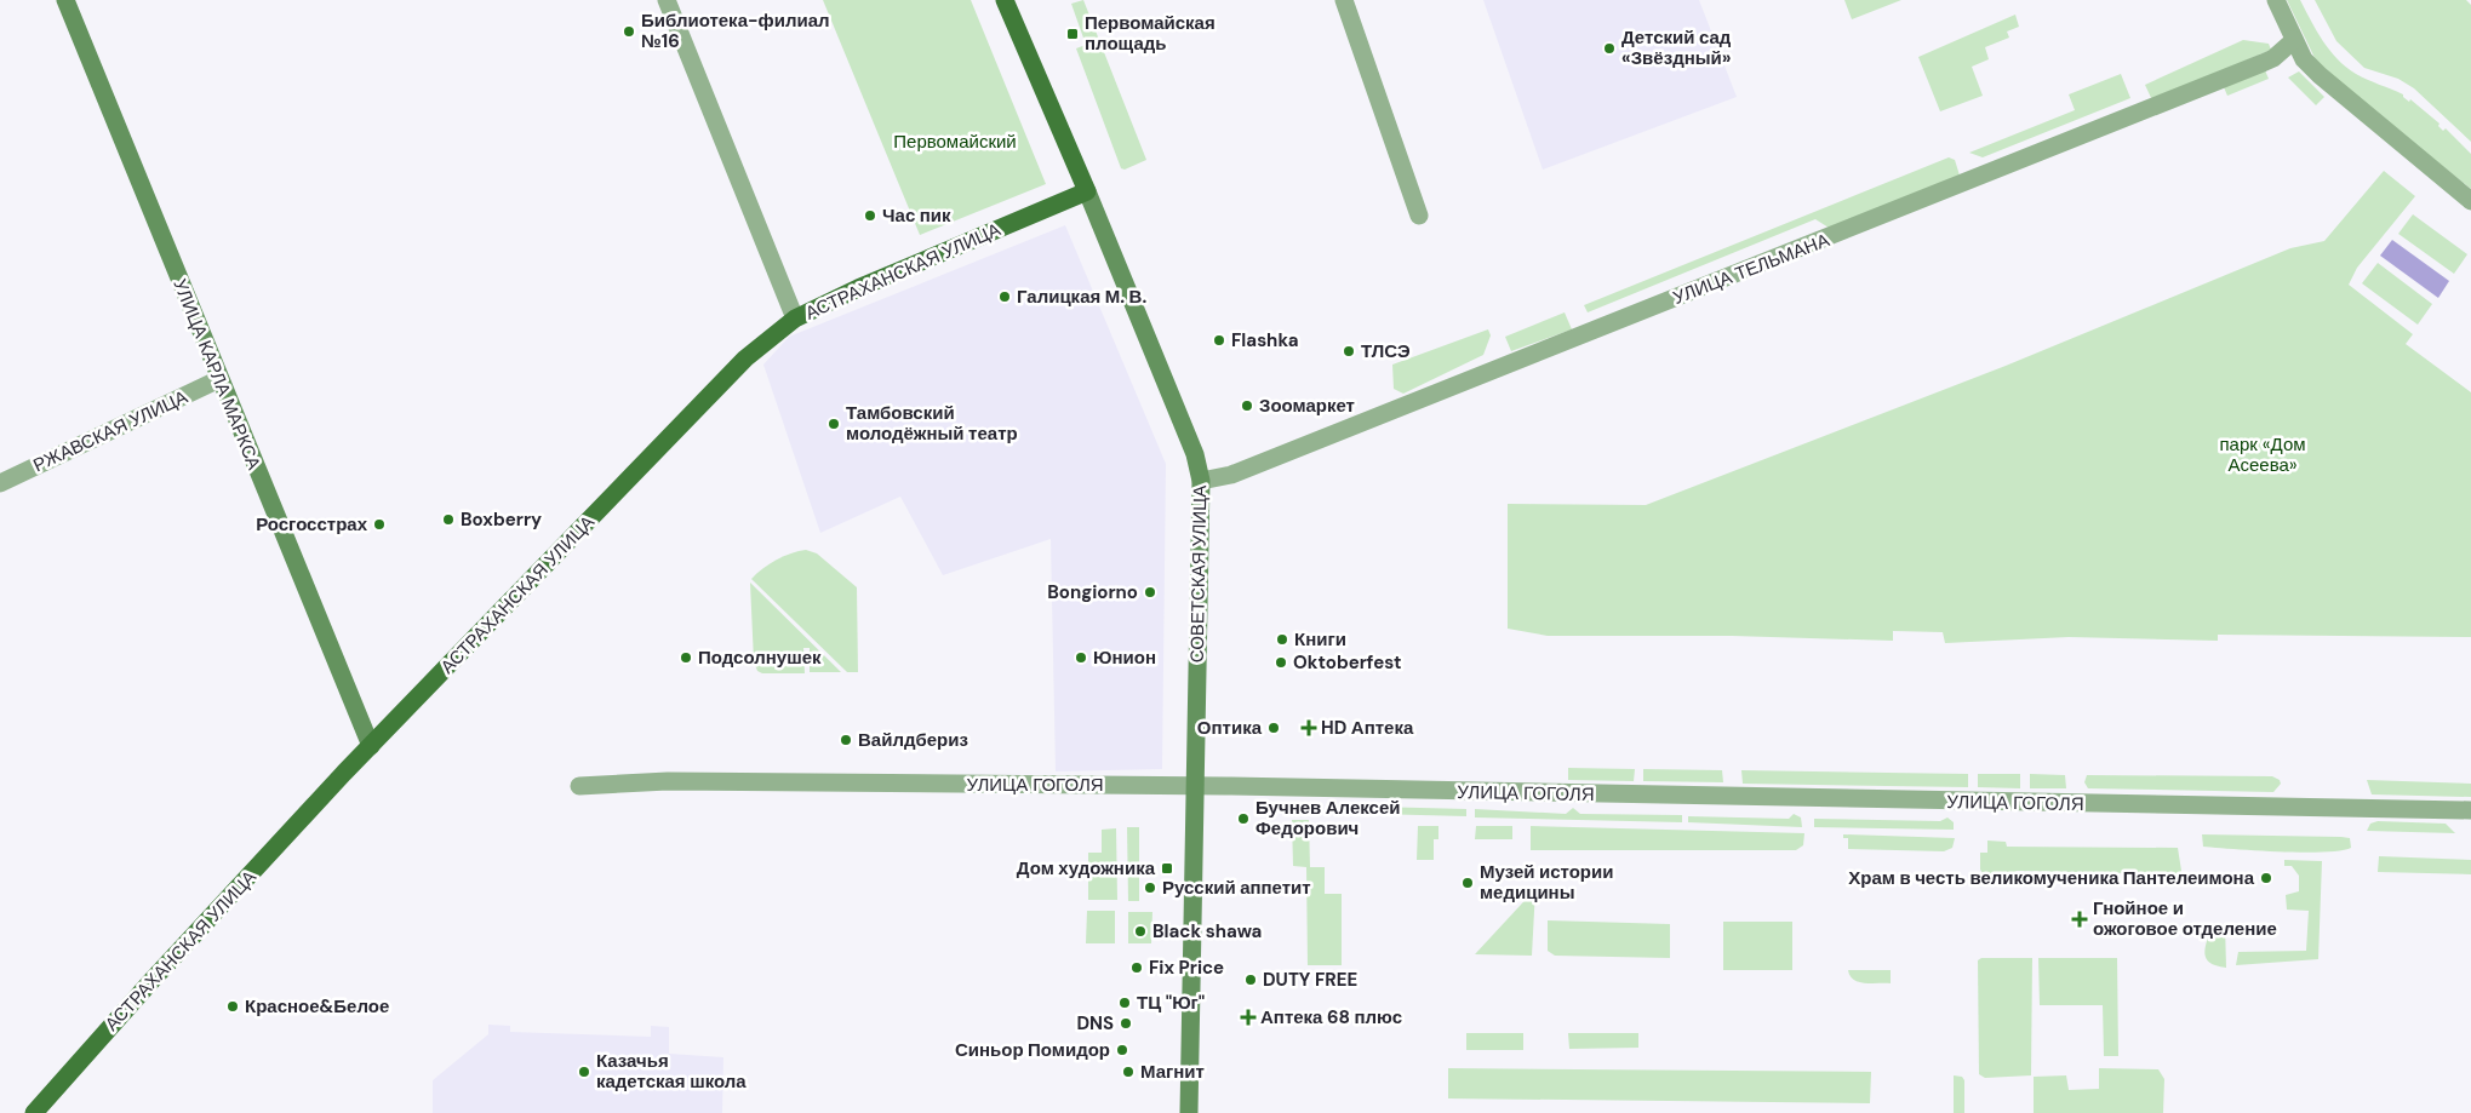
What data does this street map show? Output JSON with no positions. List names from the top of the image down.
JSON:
{
  "streets": {
    "main road": ["АСТРАХАНСКАЯ УЛИЦА", "УЛИЦА КАРЛА МАРКСА", "СОВЕТСКАЯ УЛИЦА"],
    "street": ["УЛИЦА ТЕЛЬМАНА", "РЖАВСКАЯ УЛИЦА", "УЛИЦА ГОГОЛЯ"]
  },
  "crossings": [
    ["УЛИЦА ТЕЛЬМАНА", "СОВЕТСКАЯ УЛИЦА"],
    ["АСТРАХАНСКАЯ УЛИЦА", "УЛИЦА КАРЛА МАРКСА"],
    ["АСТРАХАНСКАЯ УЛИЦА", "СОВЕТСКАЯ УЛИЦА"],
    ["УЛИЦА КАРЛА МАРКСА", "РЖАВСКАЯ УЛИЦА"],
    ["СОВЕТСКАЯ УЛИЦА", "УЛИЦА ГОГОЛЯ"]
  ],
  "parks": ["Первомайский", "парк «Дом Асеева»"],
  "places": {
    "other": [
      "Библиотека-филиал №16",
      "Детский сад «Звёздный»",
      "Час пик",
      "Галицкая М. В.",
      "Flashka",
      "ТЛСЭ",
      "Зоомаркет",
      "Тамбовский молодёжный театр",
      "Boxberry",
      "Росгосстрах",
      "Bongiorno",
      "Книги",
      "Подсолнушек",
      "Юнион",
      "Oktoberfest",
      "Оптика",
      "Вайлдбериз",
      "Бучнев Алексей Федорович",
      "Храм в честь великомученика Пантелеимона",
      "Музей истории медицины",
      "Русский аппетит",
      "Black shawa",
      "Fix Price",
      "DUTY FREE",
      "ТЦ \"Юг\"",
      "Красное&Белое",
      "DNS",
      "Синьор Помидор",
      "Казачья кадетская школа",
      "Магнит"
    ],
    "transit": ["Первомайская площадь", "Дом художника"],
    "health": ["HD Аптека", "Гнойное и ожоговое отделение", "Аптека 68 плюс"]
  }
}
